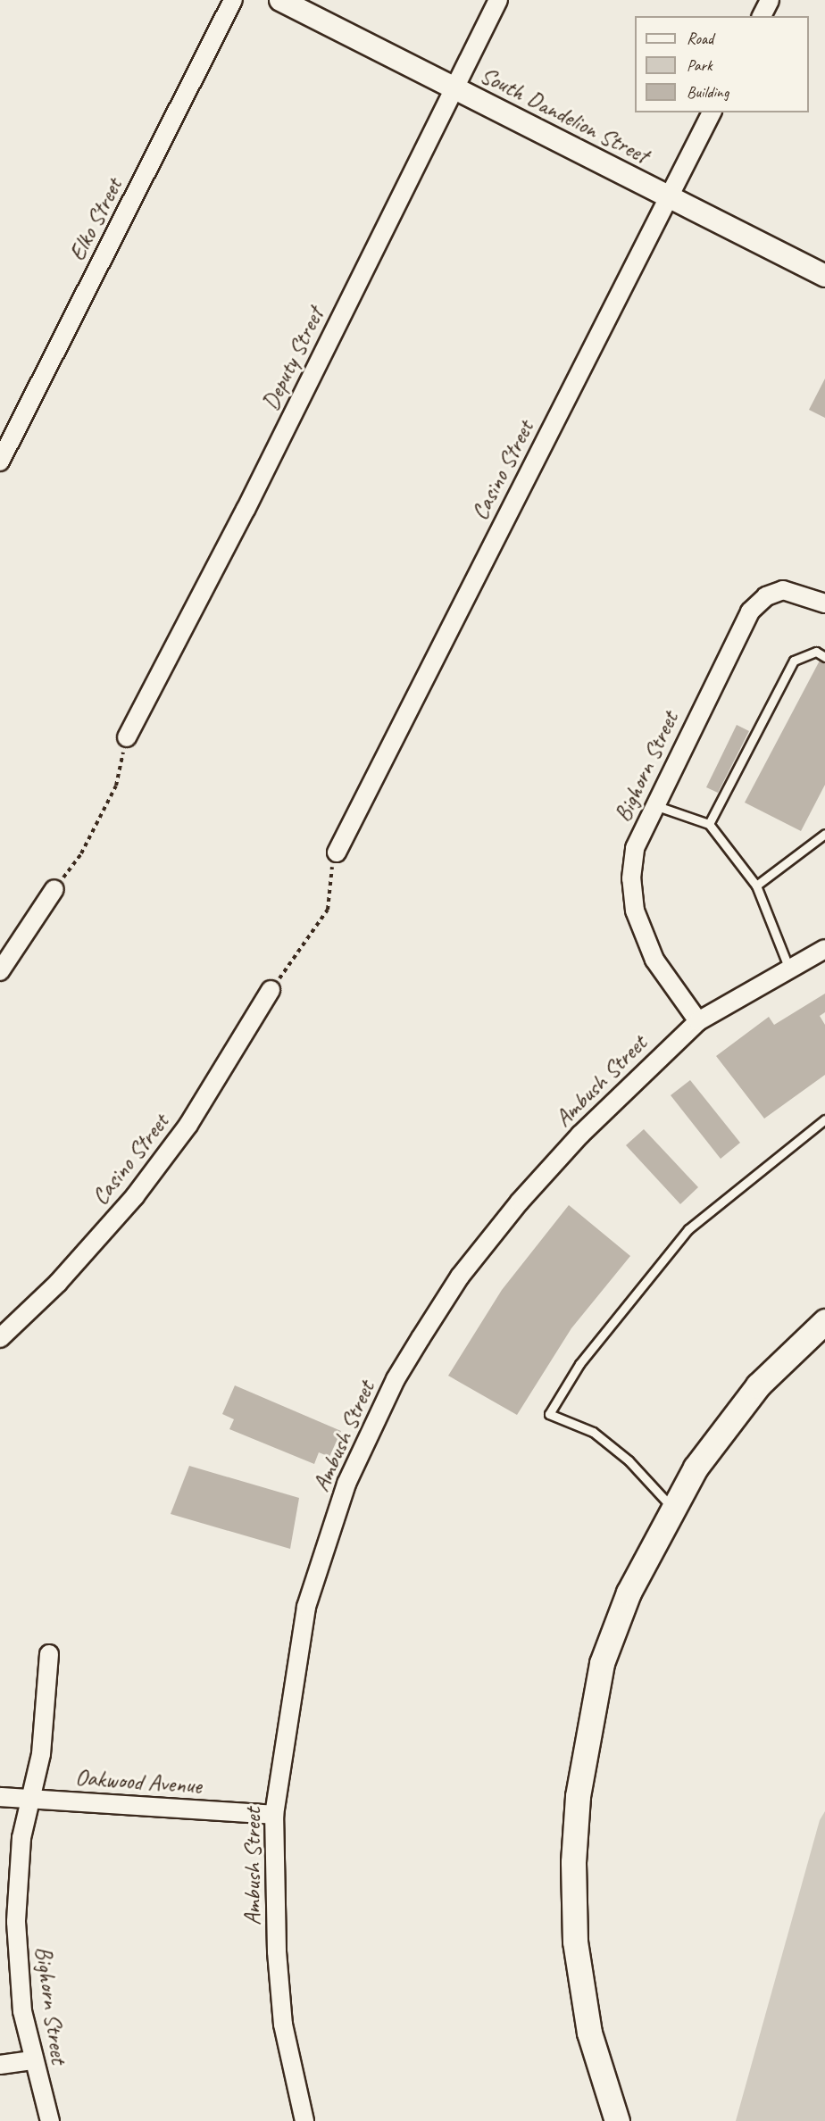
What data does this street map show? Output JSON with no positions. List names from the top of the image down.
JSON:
{
  "streets": {
    "street": [
      "South Dandelion Street",
      "Elko Street",
      "Deputy Street",
      "Casino Street",
      "Bighorn Street",
      "Ambush Street",
      "Oakwood Avenue"
    ]
  },
  "crossings": [
    ["South Dandelion Street", "Deputy Street"],
    ["South Dandelion Street", "Casino Street"],
    ["Bighorn Street", "Ambush Street"],
    ["Bighorn Street", "Oakwood Avenue"],
    ["Ambush Street", "Oakwood Avenue"]
  ],
  "legend": ["Road", "Park", "Building"]
}
